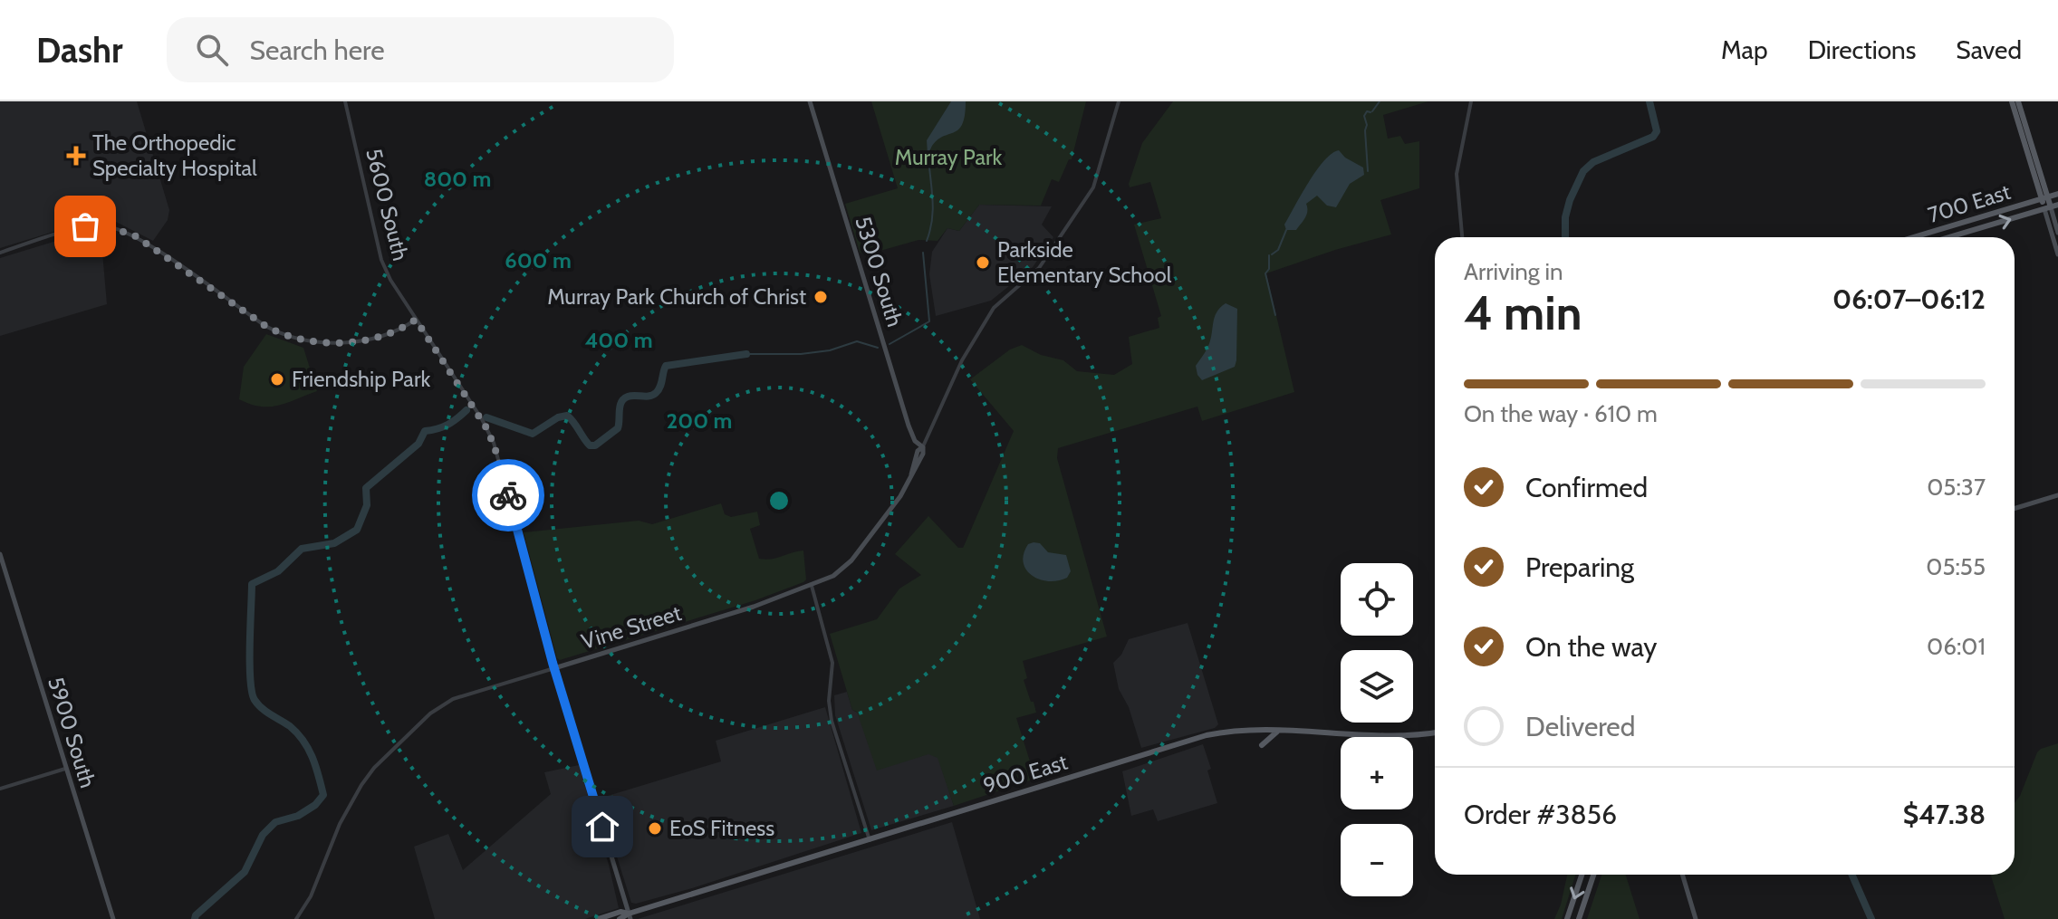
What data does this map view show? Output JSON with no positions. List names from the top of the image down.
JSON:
{
  "streets": {
    "main road": [
      "700 East",
      "5600 South",
      "5300 South",
      "Vine Street",
      "5900 South",
      "900 East"
    ]
  },
  "crossings": [
    ["5600 South", "Vine Street"],
    ["5600 South", "900 East"],
    ["5300 South", "Vine Street"]
  ],
  "parks": ["Murray Park"],
  "places": {
    "health": ["The Orthopedic Specialty Hospital"],
    "other": [
      "Parkside Elementary School",
      "Murray Park Church of Christ",
      "Friendship Park",
      "EoS Fitness"
    ]
  },
  "page": {
    "header": "Dashr",
    "search": "Search here",
    "nav": ["Map", "Directions", "Saved"],
    "heading": ["4 min", "Arriving in", "06:07–06:12"],
    "panel": ["Order #3856", "$47.38"],
    "bar": "On the way · 610 m",
    "list": [
      ["Confirmed", "05:37"],
      ["Preparing", "05:55"],
      ["On the way", "06:01"],
      "Delivered"
    ],
    "map_buttons": ["+", "−"]
  },
  "rings": [
    "800 m",
    "600 m",
    "400 m",
    "200 m"
  ]
}
